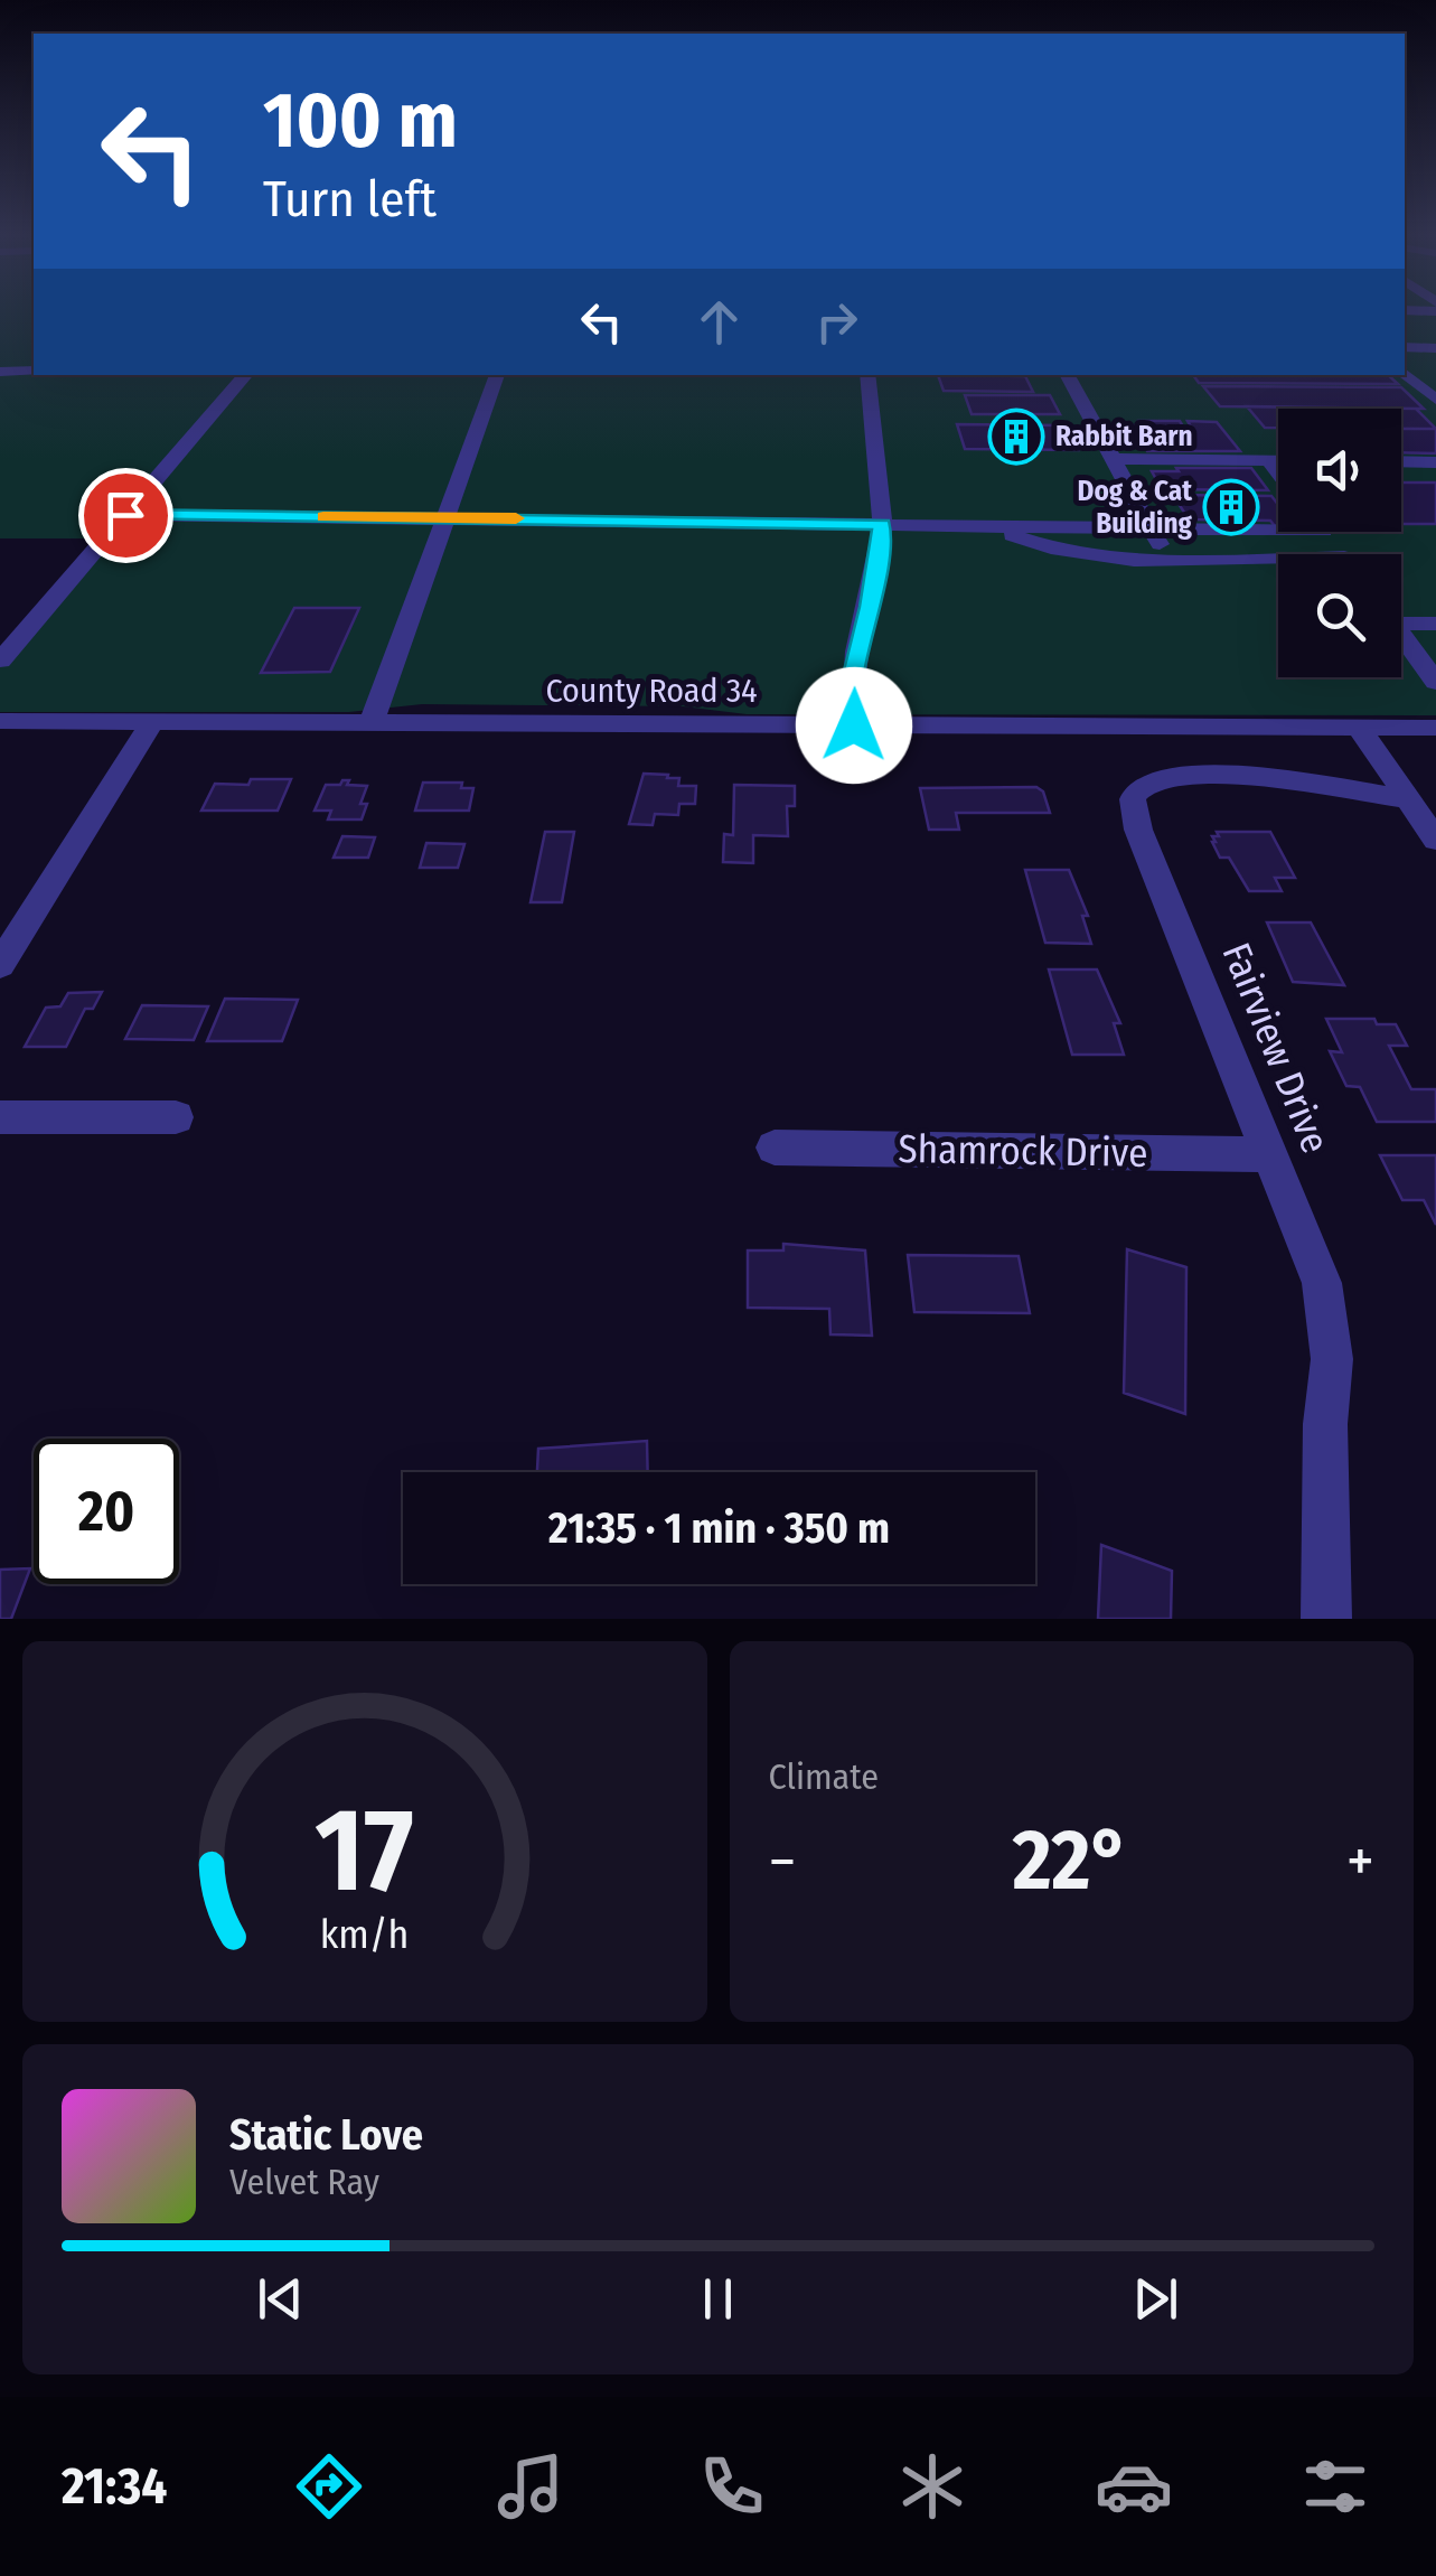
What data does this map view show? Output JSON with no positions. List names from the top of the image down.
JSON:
{
  "streets": {
    "street": ["County Road 34", "Fairview Drive", "Shamrock Drive"]
  },
  "crossings": [
    ["Fairview Drive", "Shamrock Drive"]
  ],
  "places": {
    "building": ["Rabbit Barn", "Dog & Cat Building"]
  },
  "page": {
    "turn": ["100 m", "Turn left"],
    "limit": "20",
    "trip": "21:35 · 1 min · 350 m",
    "tile": "Climate",
    "heat": ["−", "22°", "+"],
    "song": ["Static Love", "Velvet Ray"],
    "tabs": "21:34",
    "gauge": ["17", "km/h"]
  }
}
